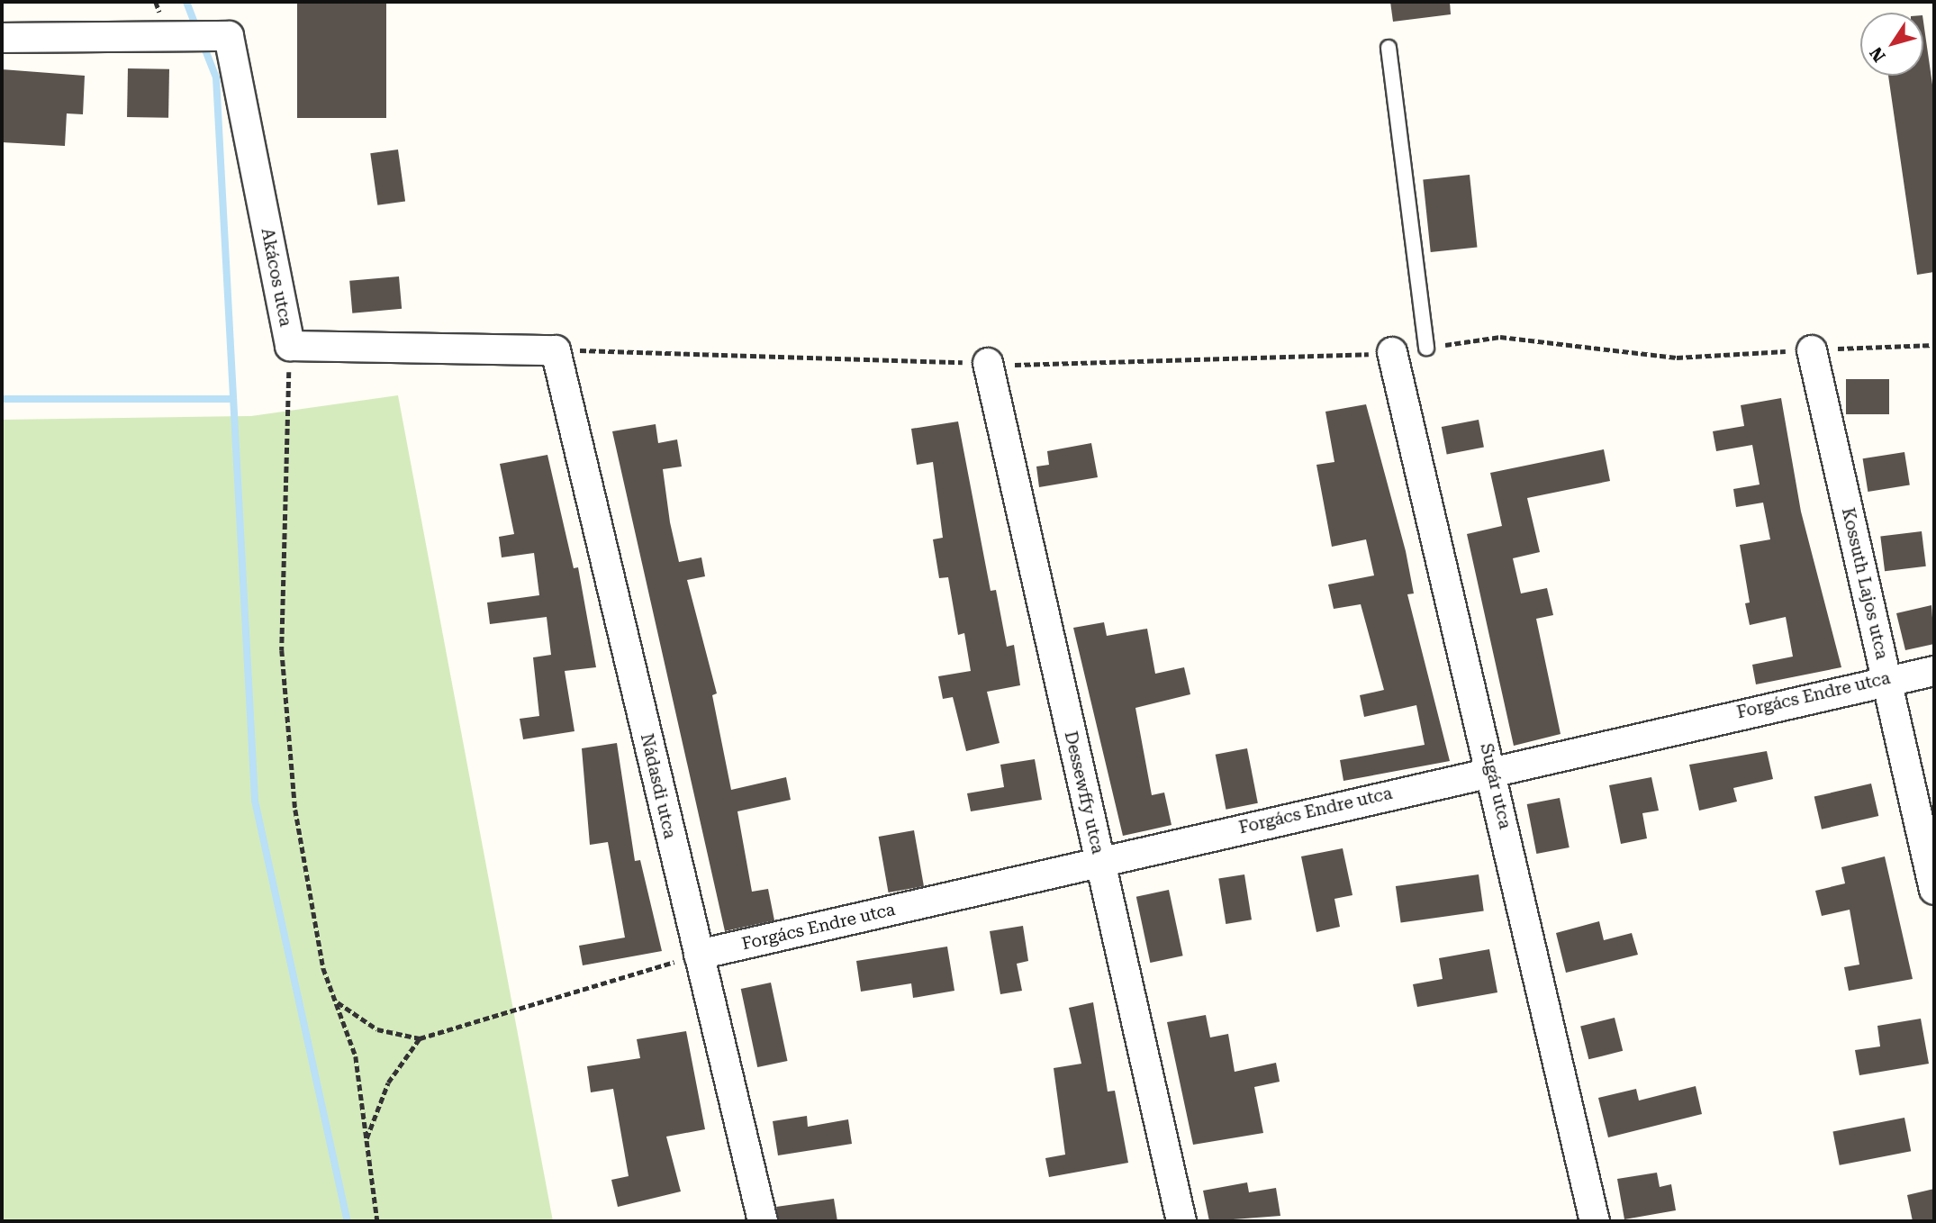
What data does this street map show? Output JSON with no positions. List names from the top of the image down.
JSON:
{
  "streets": {
    "street": [
      "Akácos utca",
      "Kossuth Lajos utca",
      "Forgács Endre utca",
      "Nádasdi utca",
      "Sugár utca",
      "Dessewffy utca"
    ]
  },
  "crossings": [
    ["Akácos utca", "Nádasdi utca"],
    ["Kossuth Lajos utca", "Forgács Endre utca"],
    ["Forgács Endre utca", "Nádasdi utca"],
    ["Forgács Endre utca", "Sugár utca"],
    ["Forgács Endre utca", "Dessewffy utca"]
  ],
  "north": "bottom left"
}
